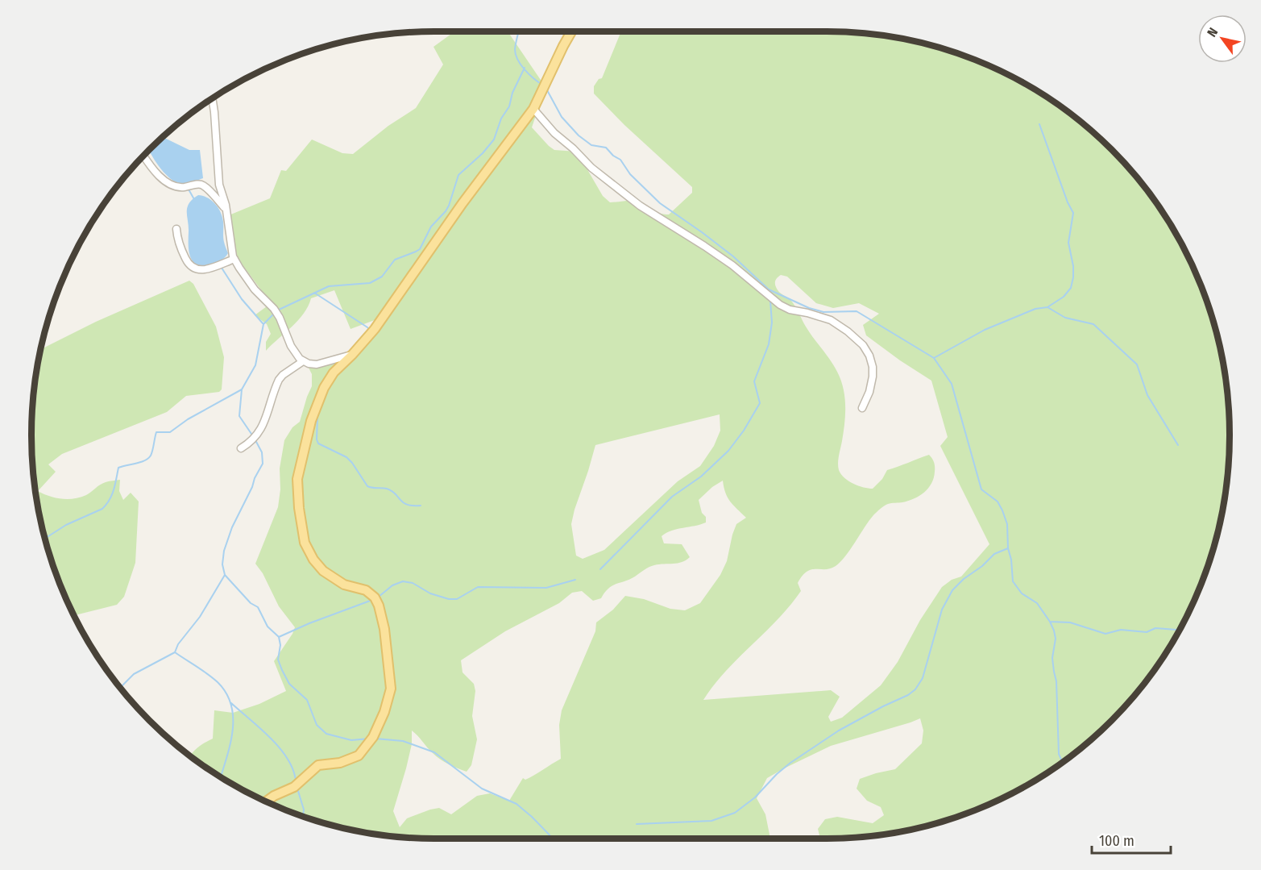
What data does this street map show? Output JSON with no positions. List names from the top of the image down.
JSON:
{
  "scale_bar": "100 m",
  "north": "top left"
}
